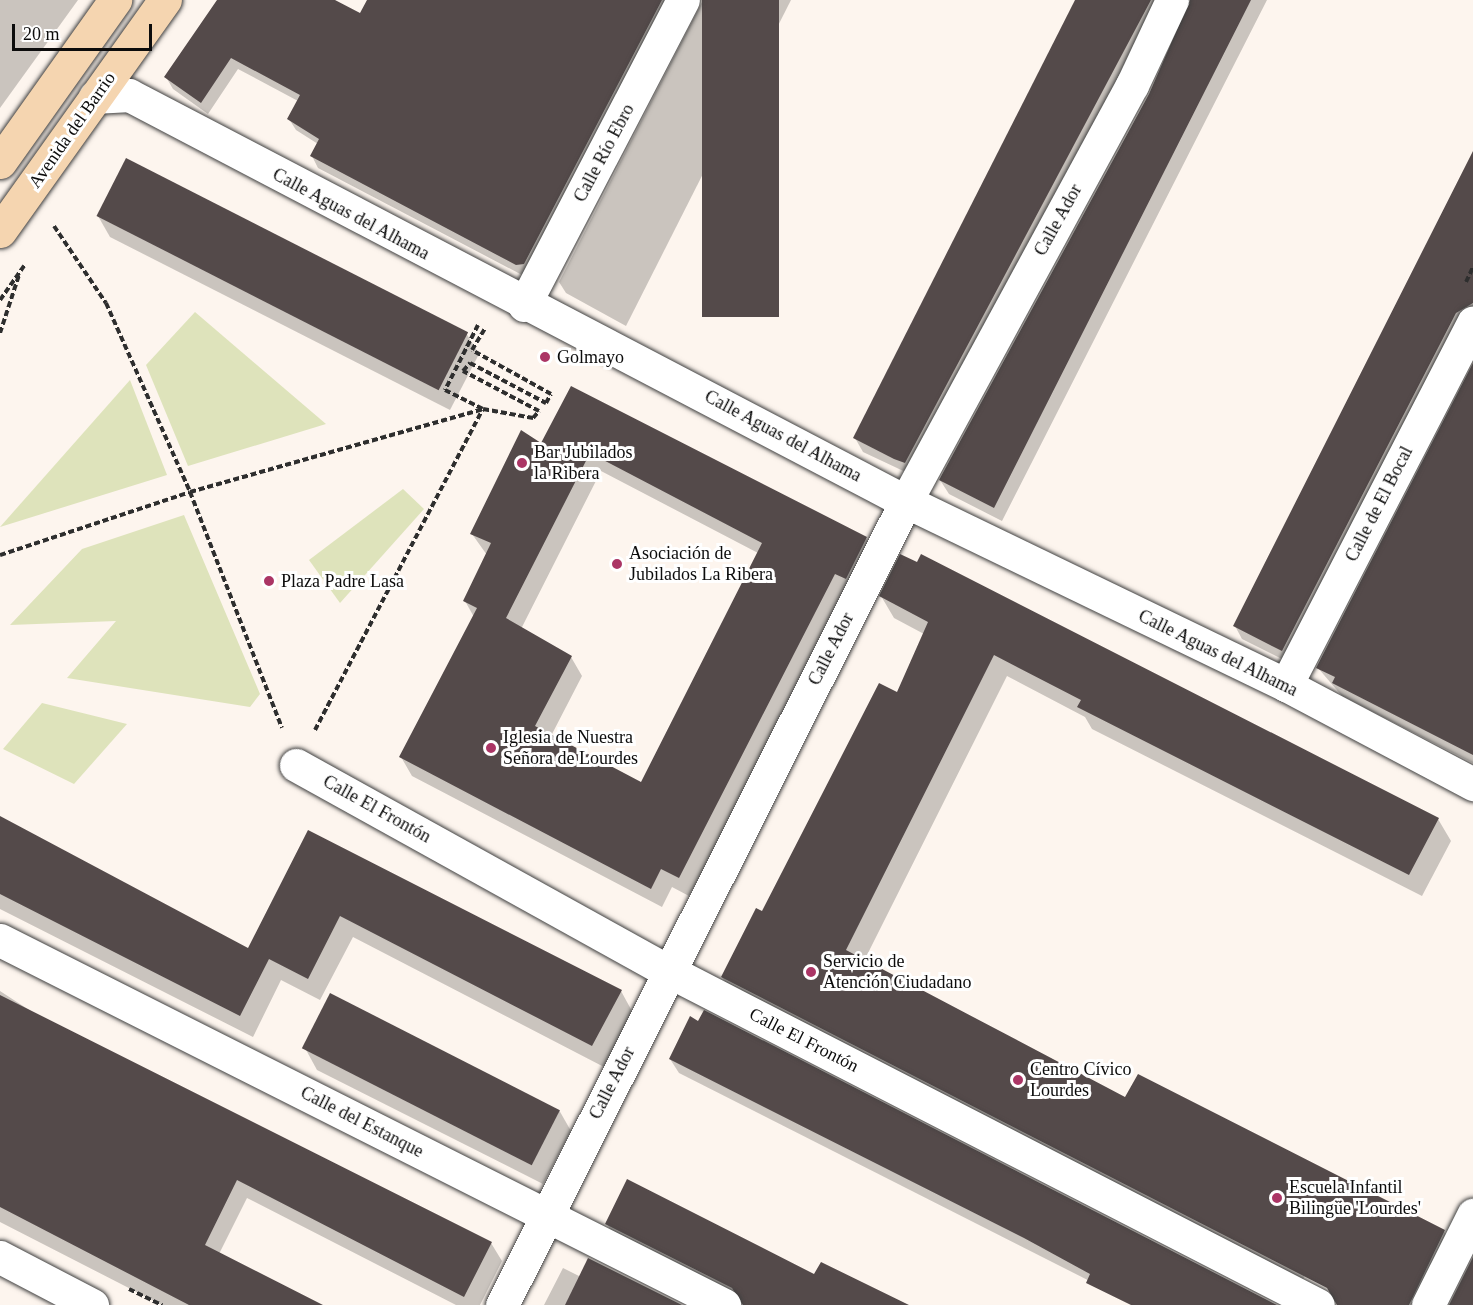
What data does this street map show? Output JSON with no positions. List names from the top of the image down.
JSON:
{
  "streets": {
    "street": [
      "Avenida del Barrio",
      "Calle Río Ebro",
      "Calle Aguas del Alhama",
      "Calle Ador",
      "Calle de El Bocal",
      "Calle El Frontón",
      "Calle del Estanque"
    ]
  },
  "crossings": [
    ["Avenida del Barrio", "Calle Aguas del Alhama"],
    ["Calle Río Ebro", "Calle Aguas del Alhama"],
    ["Calle Aguas del Alhama", "Calle Ador"],
    ["Calle Aguas del Alhama", "Calle de El Bocal"],
    ["Calle Ador", "Calle El Frontón"],
    ["Calle Ador", "Calle del Estanque"]
  ],
  "places": [
    "Golmayo",
    "Bar Jubilados la Ribera",
    "Asociación de Jubilados La Ribera",
    "Plaza Padre Lasa",
    "Iglesia de Nuestra Señora de Lourdes",
    "Servicio de Atención Ciudadano",
    "Centro Cívico Lourdes",
    "Escuela Infantil Bilingüe 'Lourdes'"
  ],
  "scale_bar": "20 m"
}
